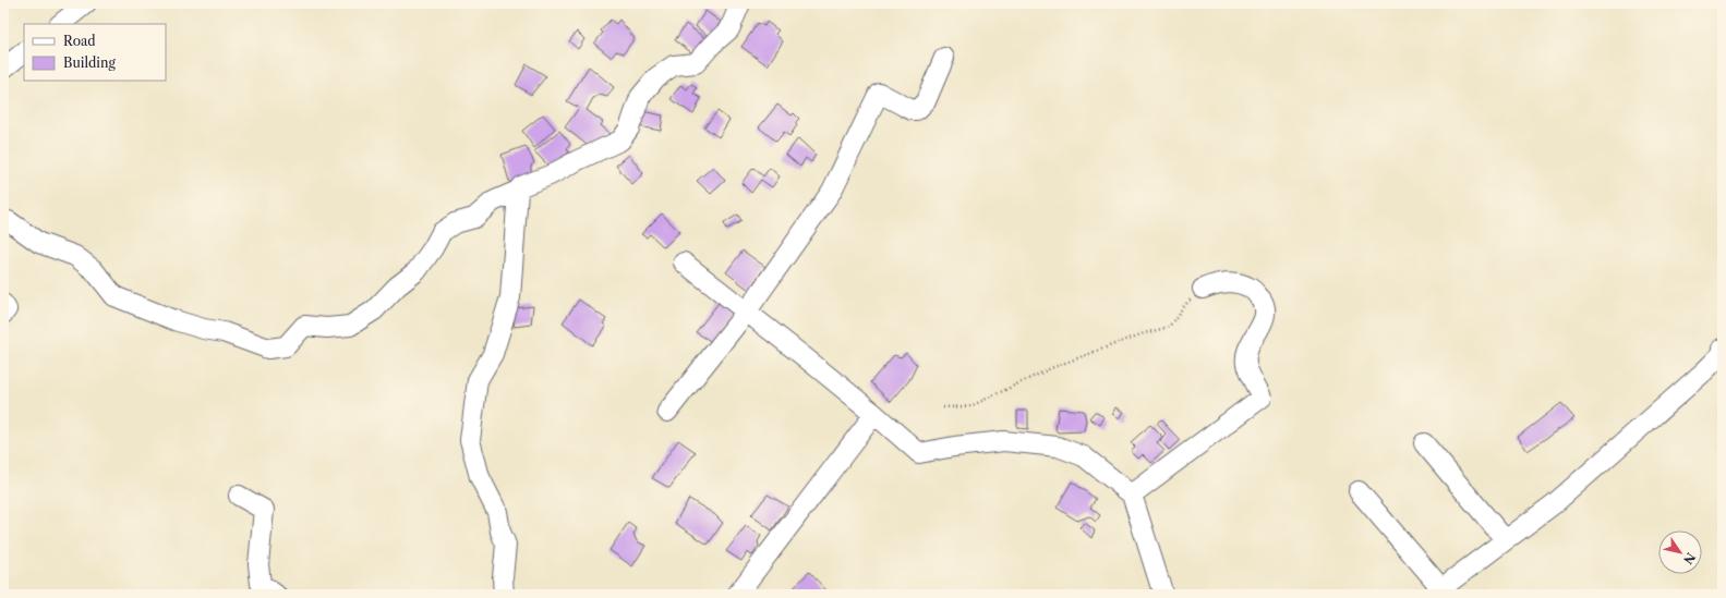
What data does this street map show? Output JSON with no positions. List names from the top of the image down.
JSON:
{
  "legend": ["Road", "Building"],
  "north": "bottom right"
}
